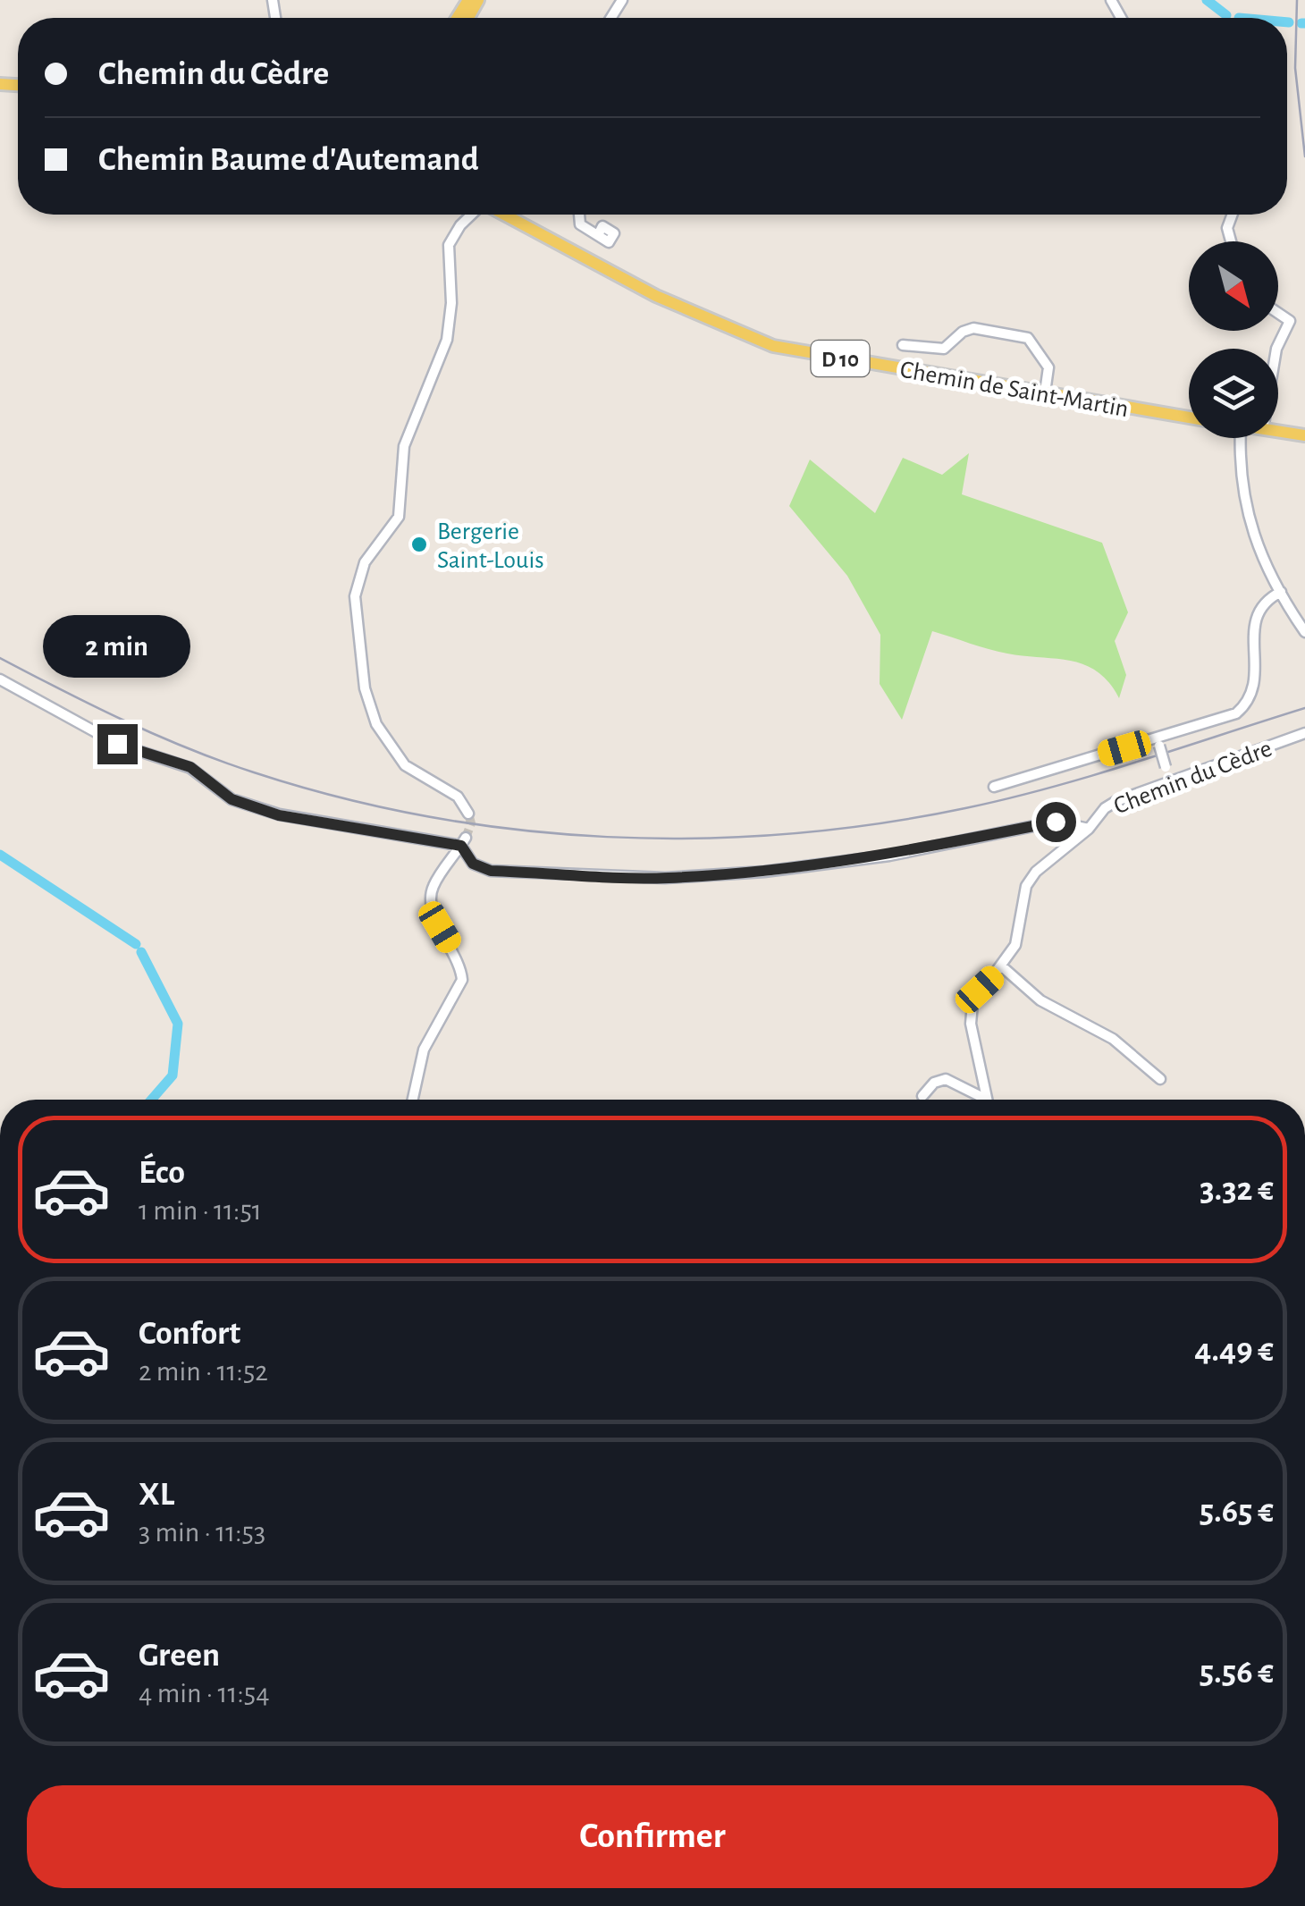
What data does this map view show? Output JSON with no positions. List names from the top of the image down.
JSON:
{
  "streets": {
    "main road": ["D 10", "Chemin de Saint-Martin"],
    "street": ["Chemin du Cèdre"]
  },
  "places": ["Bergerie Saint-Louis"],
  "north": "bottom right",
  "page": {
    "banner": ["Chemin du Cèdre", "Chemin Baume d'Autemand"],
    "bubble": "2 min",
    "list": [
      {
        "name": "Éco",
        "note": "1 min · 11:51",
        "value": "3.32 €"
      },
      {
        "name": "Confort",
        "note": "2 min · 11:52",
        "value": "4.49 €"
      },
      {
        "name": "XL",
        "note": "3 min · 11:53",
        "value": "5.65 €"
      },
      {
        "name": "Green",
        "note": "4 min · 11:54",
        "value": "5.56 €"
      }
    ],
    "buttons": "Confirmer"
  }
}
